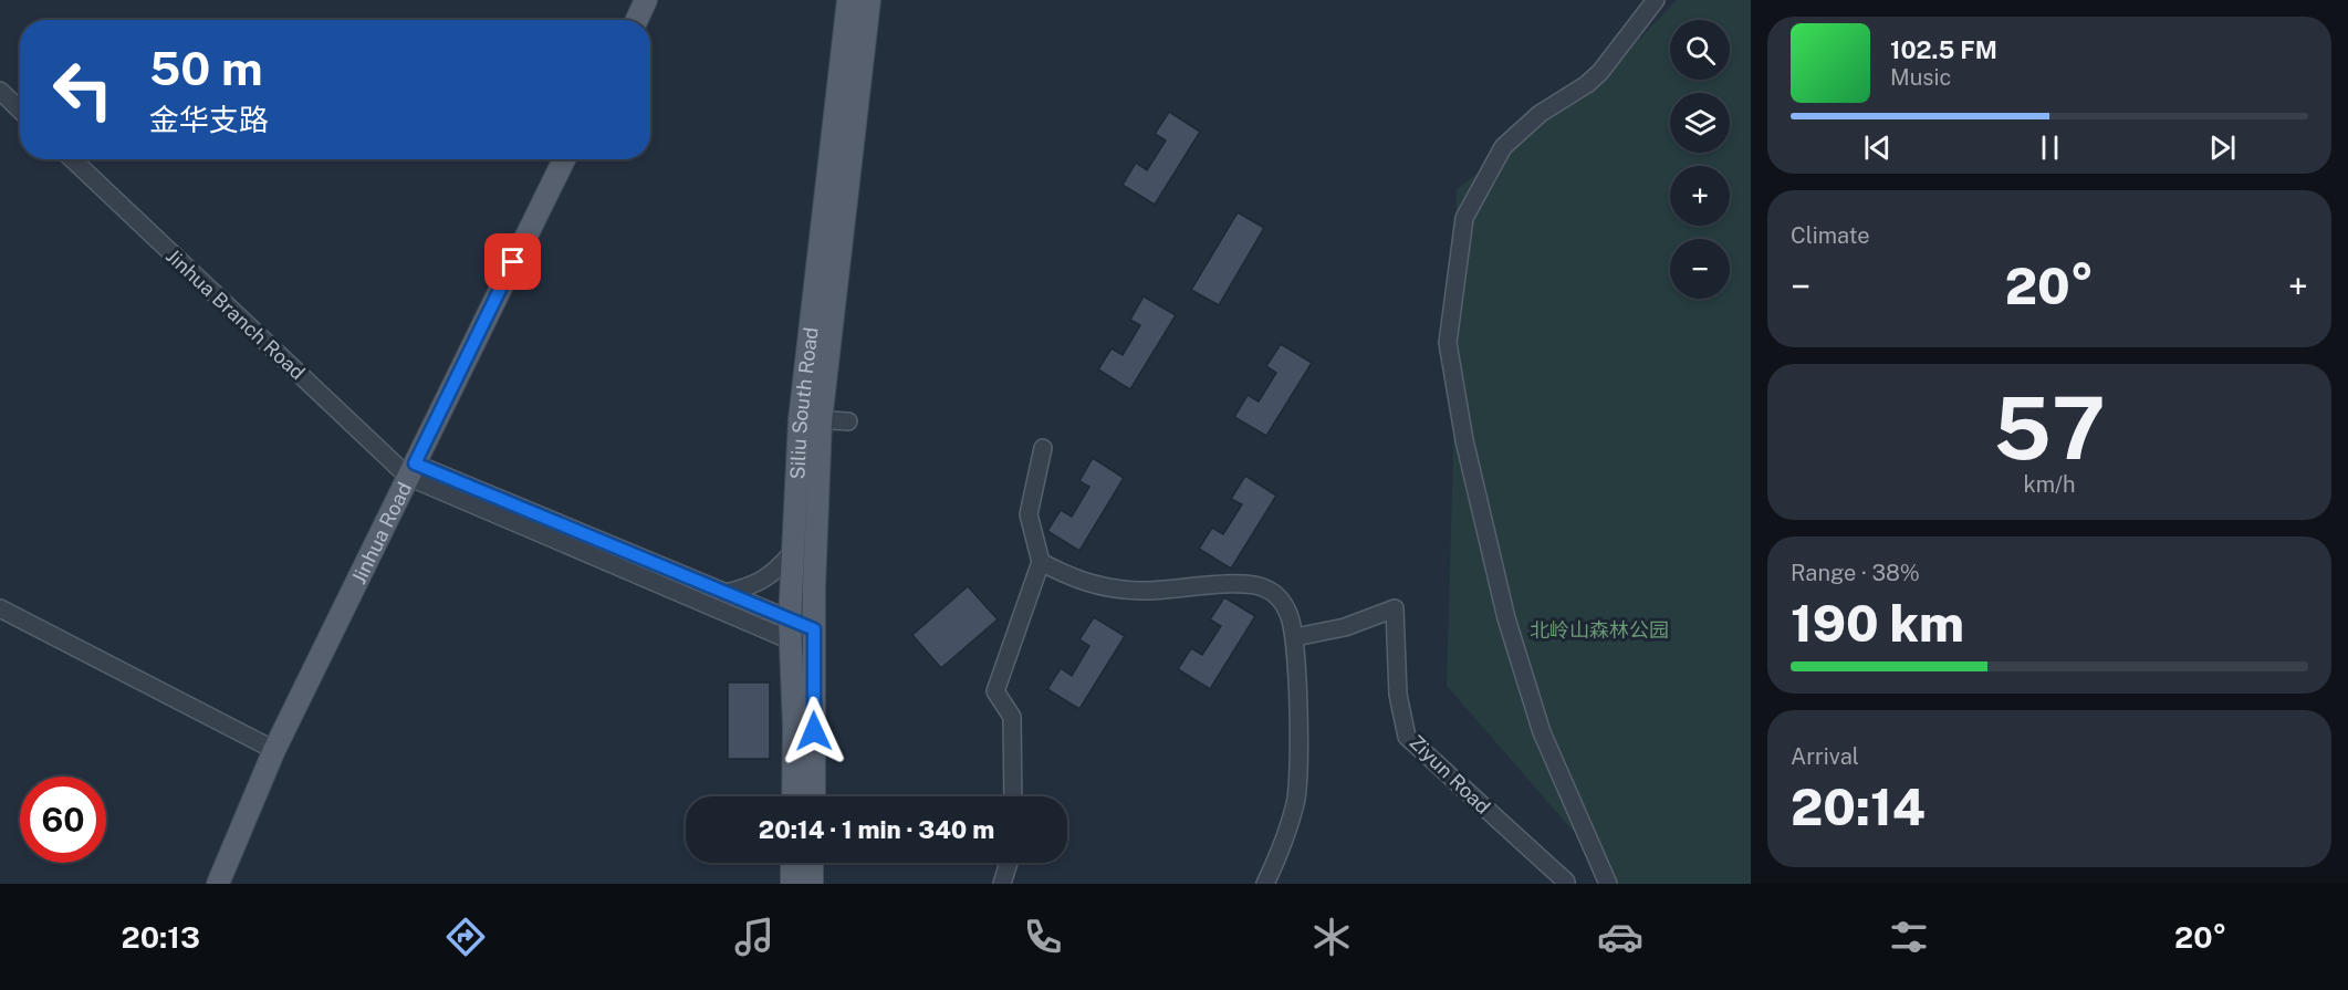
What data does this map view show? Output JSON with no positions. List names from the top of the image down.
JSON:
{
  "streets": {
    "main road": ["Siliu South Road", "Jinhua Road"],
    "street": ["Jinhua Branch Road", "Ziyun Road"]
  },
  "crossings": [
    ["Jinhua Branch Road", "Jinhua Road"]
  ],
  "parks": ["北岭山森林公园"],
  "page": {
    "map_buttons": ["+", "−"],
    "turn": ["50 m", "金华支路"],
    "song": ["102.5 FM", "Music"],
    "tile": [
      "Climate",
      ["57", "km/h"],
      ["Range · 38%", "190 km"],
      ["Arrival", "20:14"]
    ],
    "heat": ["−", "20°", "+"],
    "limit": "60",
    "trip": "20:14 · 1 min · 340 m",
    "tabs": ["20:13", "20°"]
  }
}
